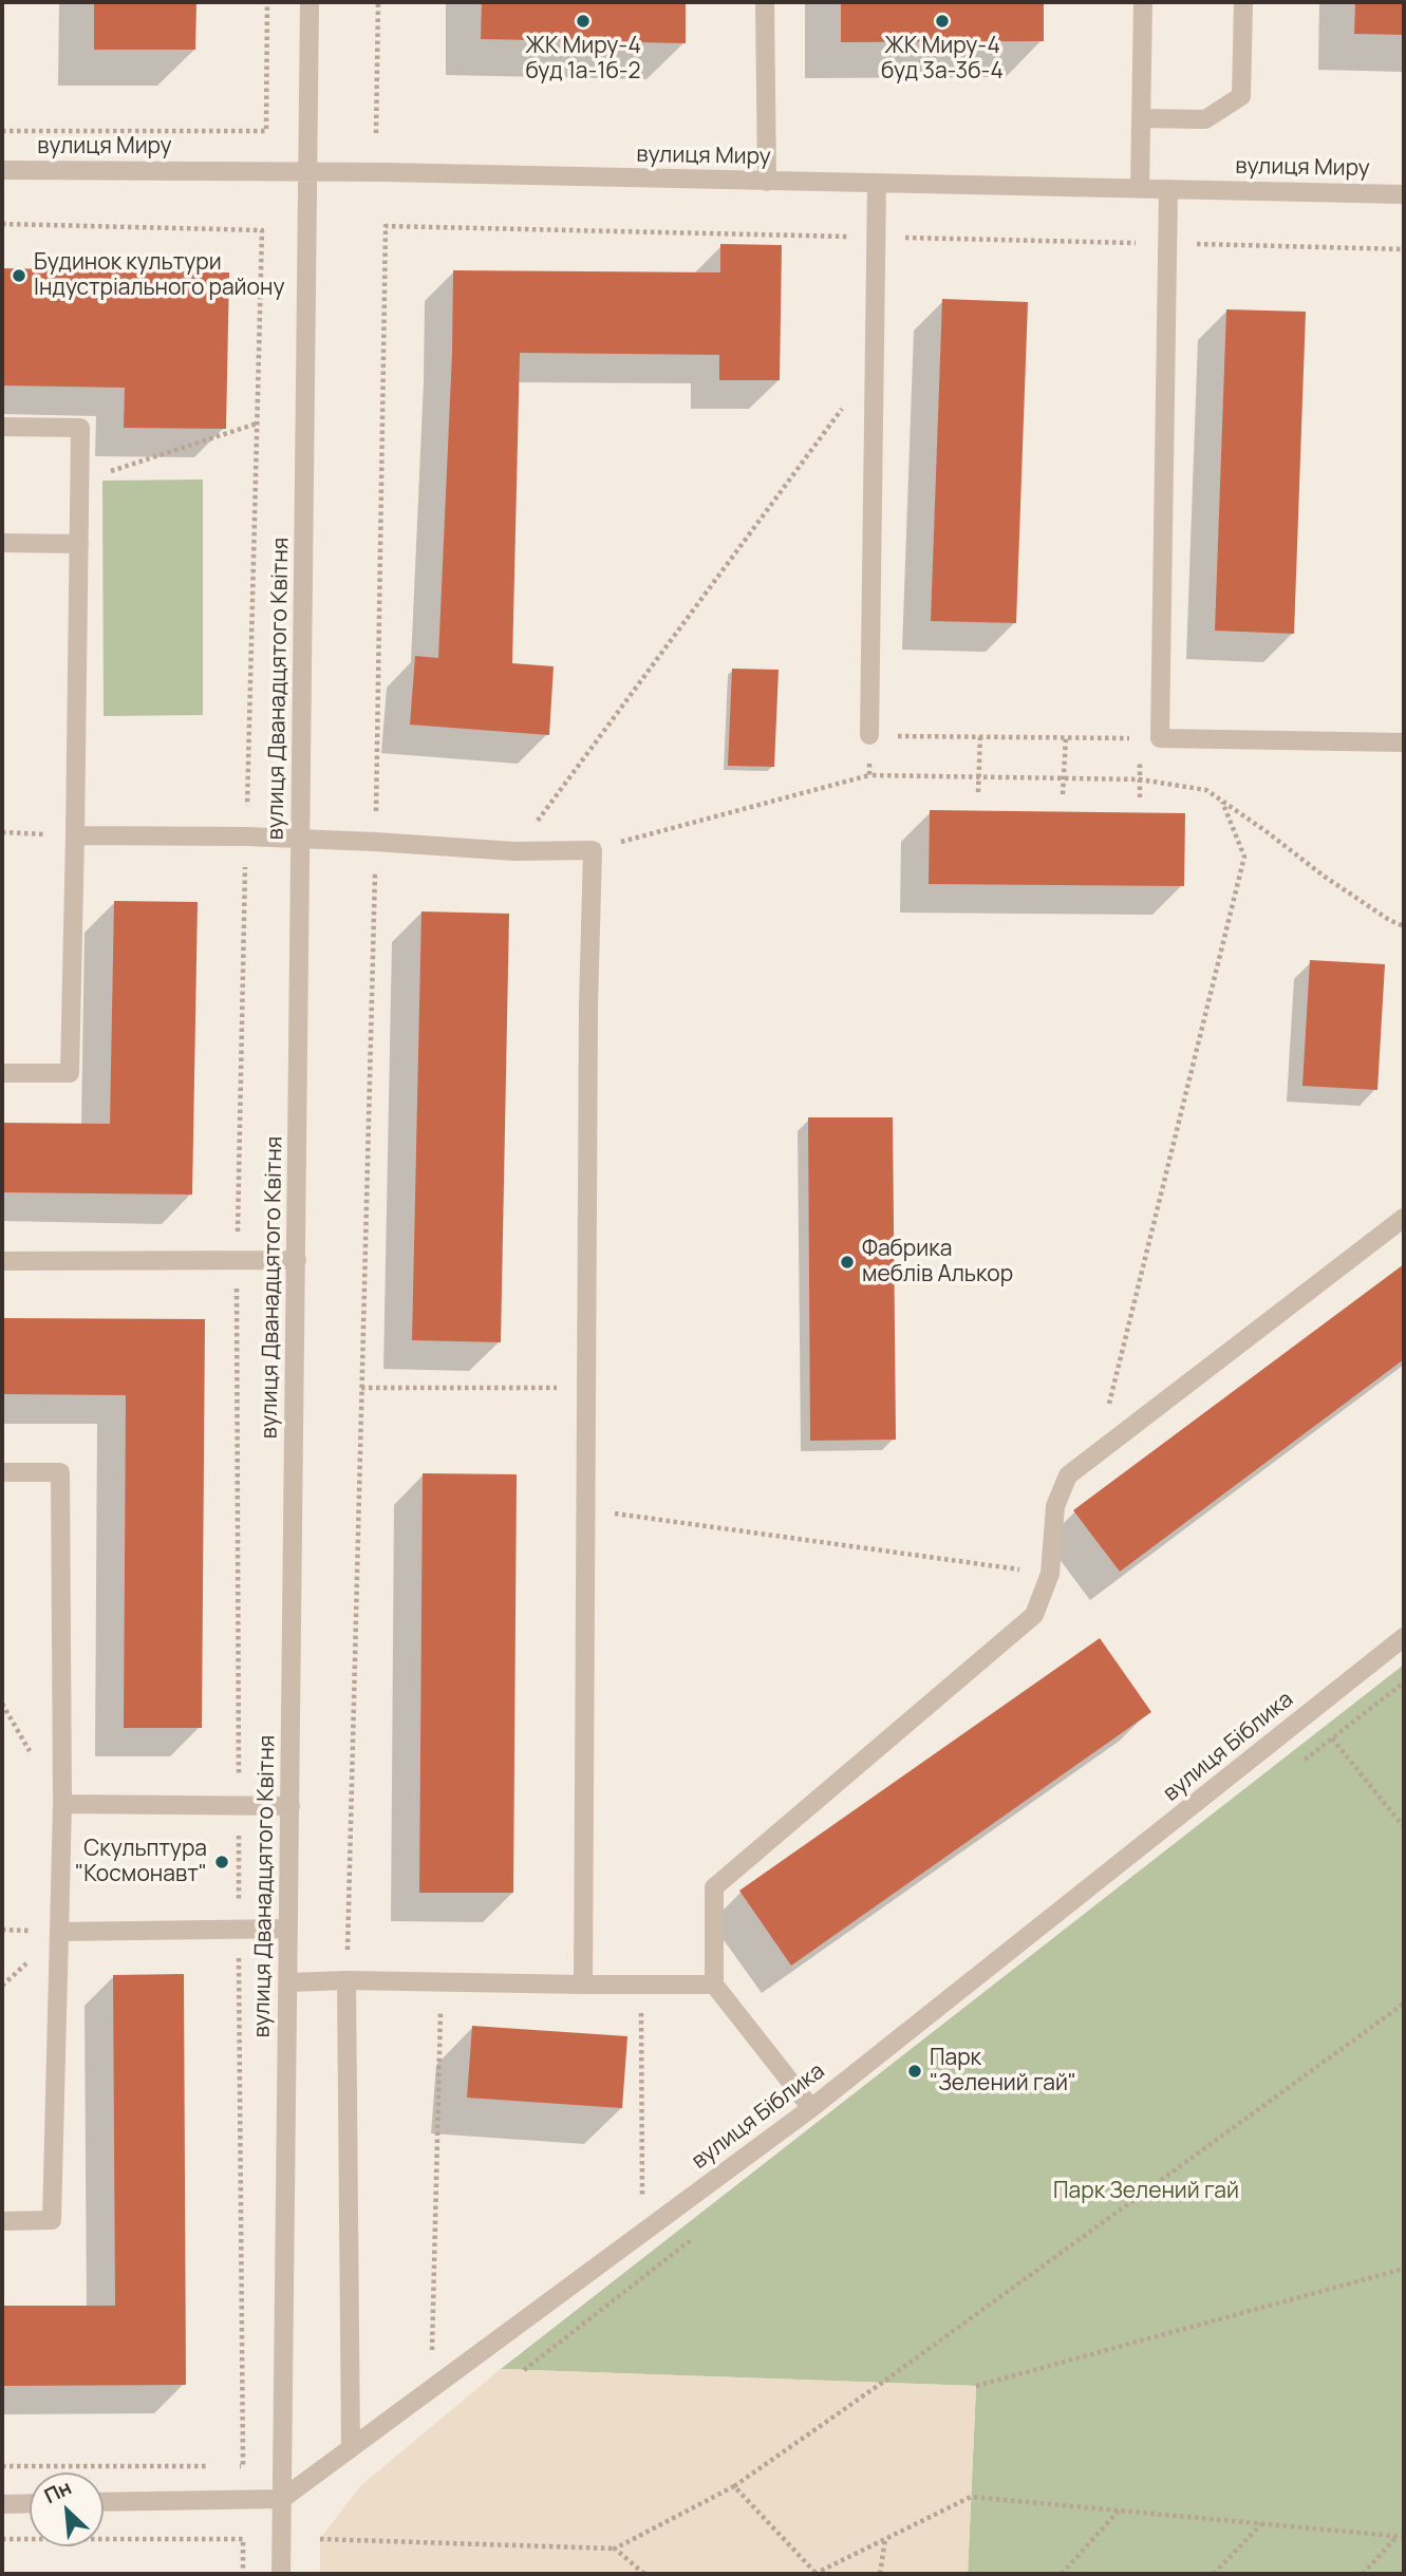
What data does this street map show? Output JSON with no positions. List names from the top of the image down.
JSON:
{
  "streets": {
    "street": ["вулиця Миру", "вулиця Дванадцятого Квітня", "вулиця Біблика"]
  },
  "crossings": [
    ["вулиця Миру", "вулиця Дванадцятого Квітня"],
    ["вулиця Дванадцятого Квітня", "вулиця Біблика"]
  ],
  "parks": ["Парк Зелений гай"],
  "places": [
    "ЖК Миру-4 буд 1а-1б-2",
    "ЖК Миру-4 буд 3а-3б-4",
    "Будинок культури Індустріального району",
    "Фабрика меблів Алькор",
    "Скульптура \"Космонавт\"",
    "Парк \"Зелений гай\""
  ],
  "north": "top left"
}
